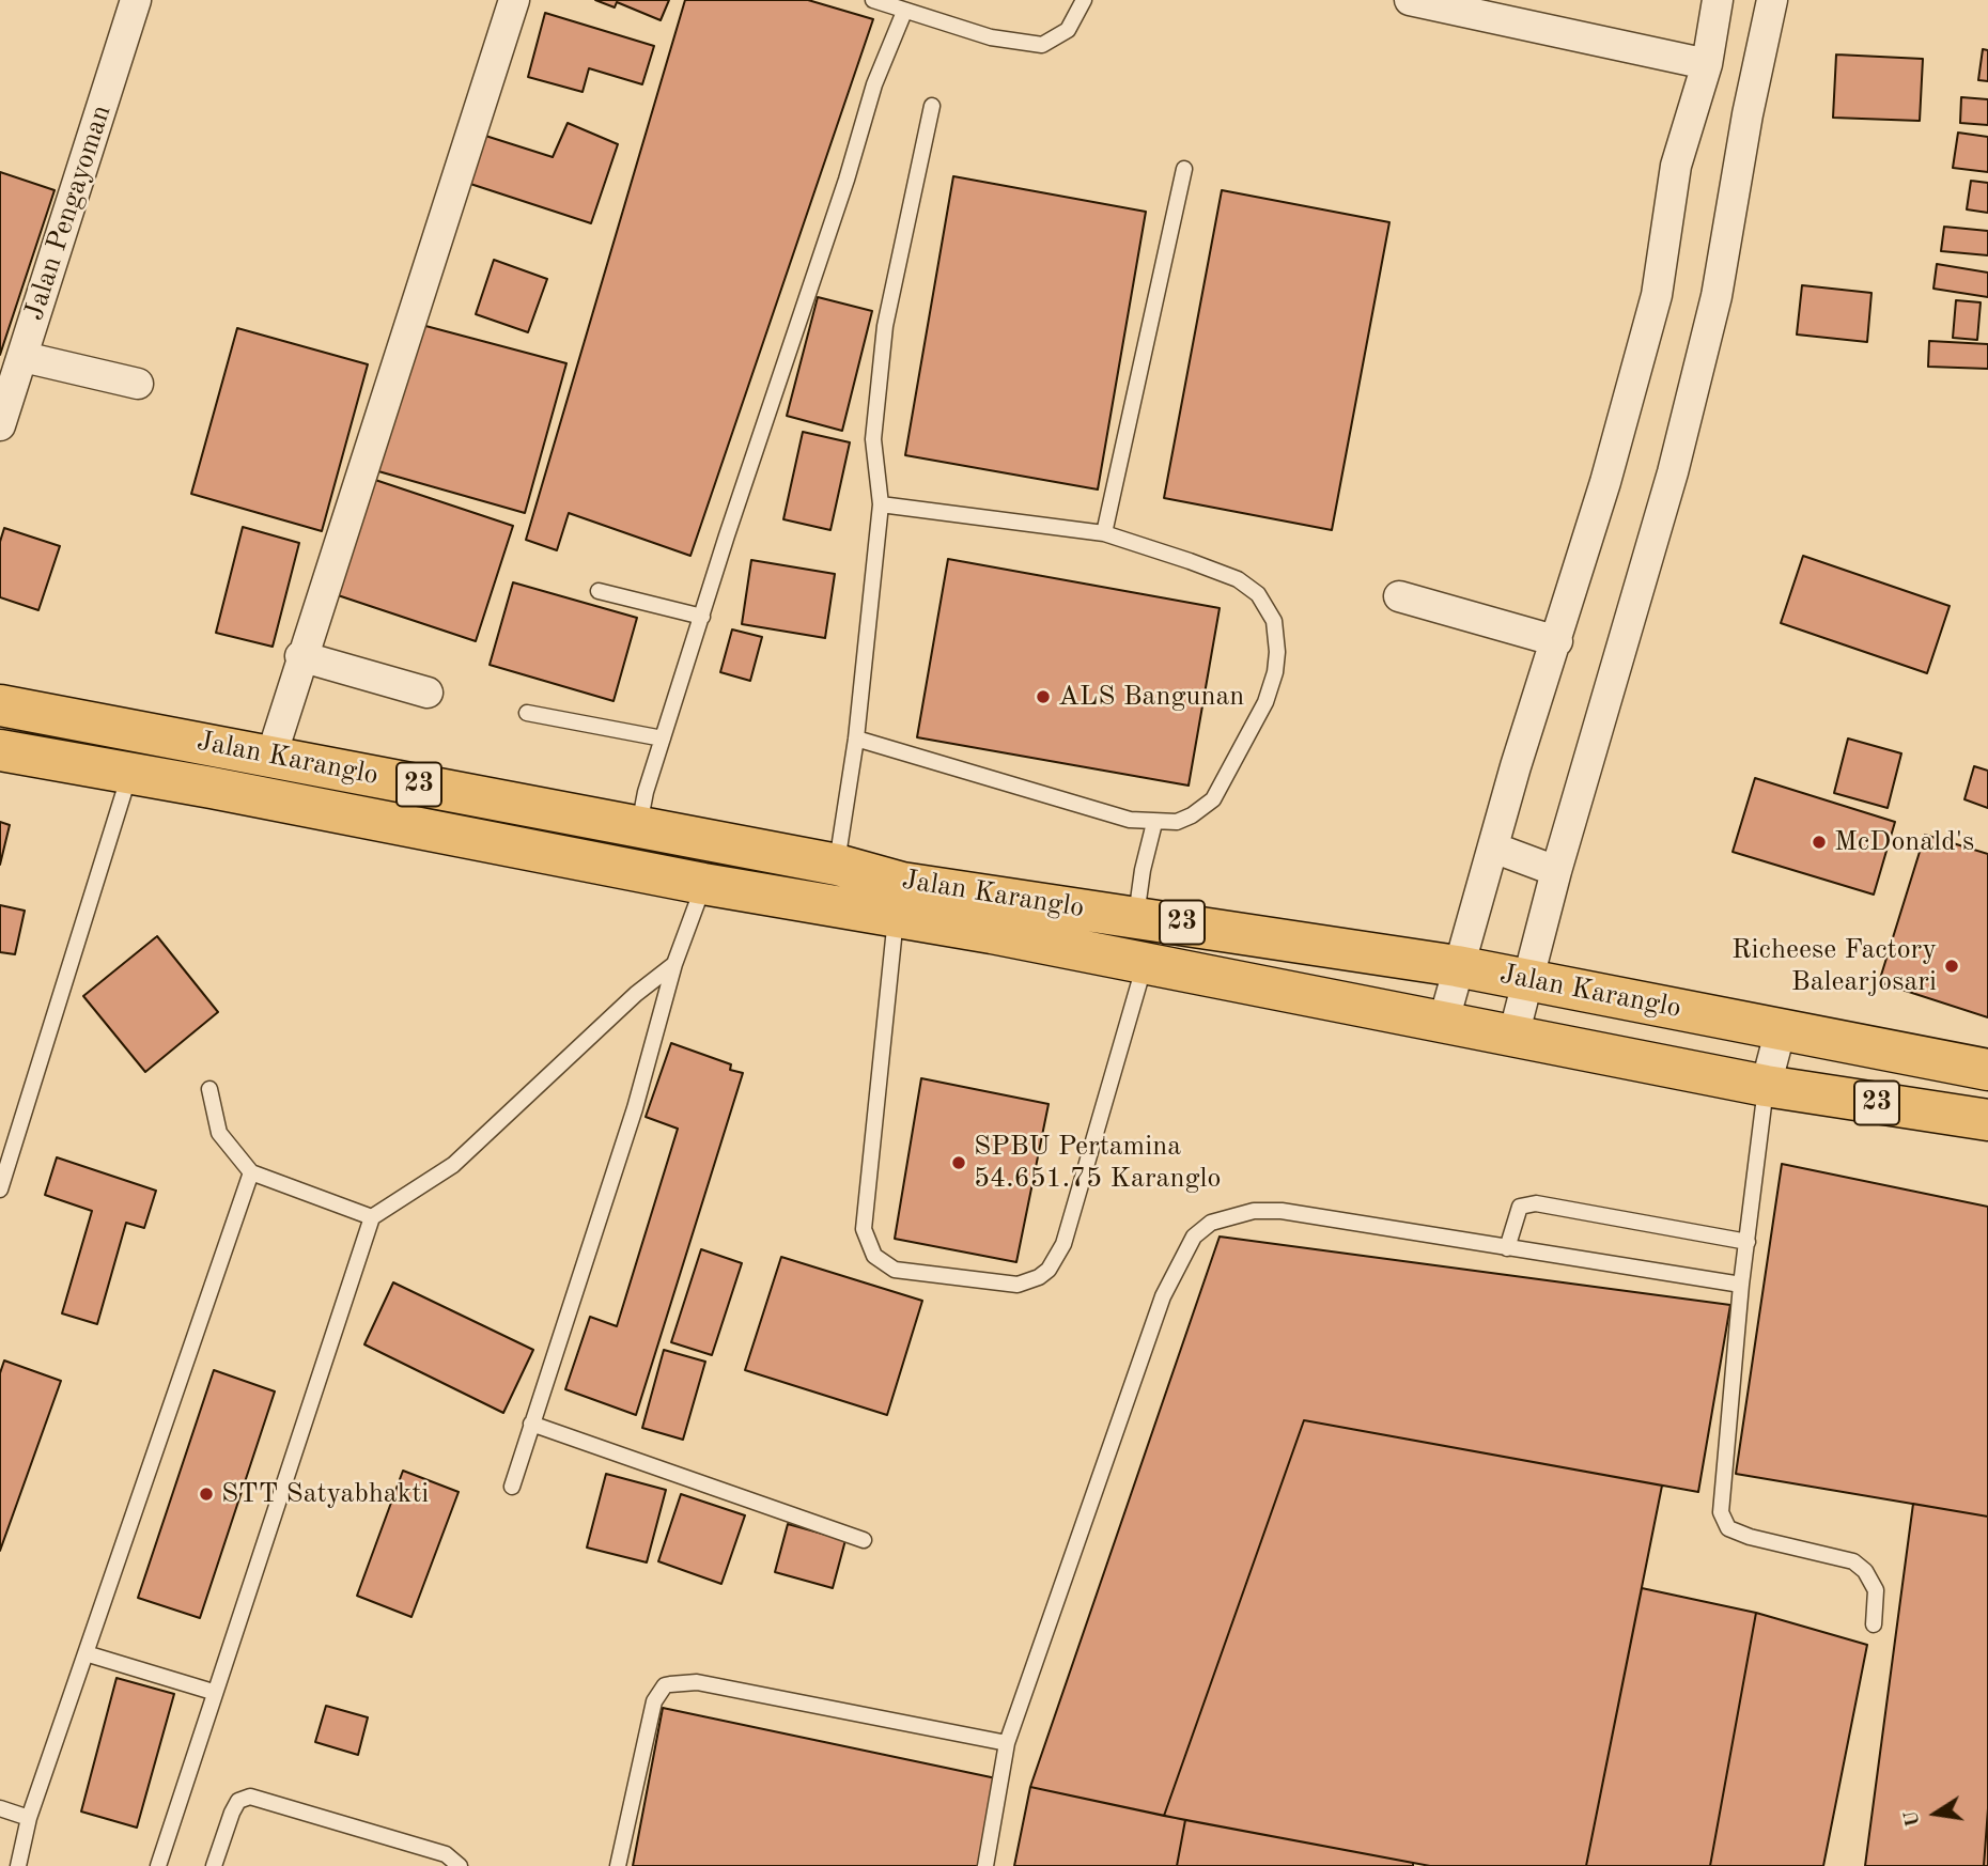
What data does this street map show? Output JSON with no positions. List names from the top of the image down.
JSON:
{
  "streets": {
    "highway": ["Jalan Karanglo", "23"],
    "street": ["Jalan Pengayoman"]
  },
  "crossings": [
    ["Jalan Karanglo", "23"]
  ],
  "places": [
    "ALS Bangunan",
    "McDonald's",
    "Richeese Factory Balearjosari",
    "SPBU Pertamina 54.651.75 Karanglo",
    "STT Satyabhakti"
  ],
  "north": "left"
}
